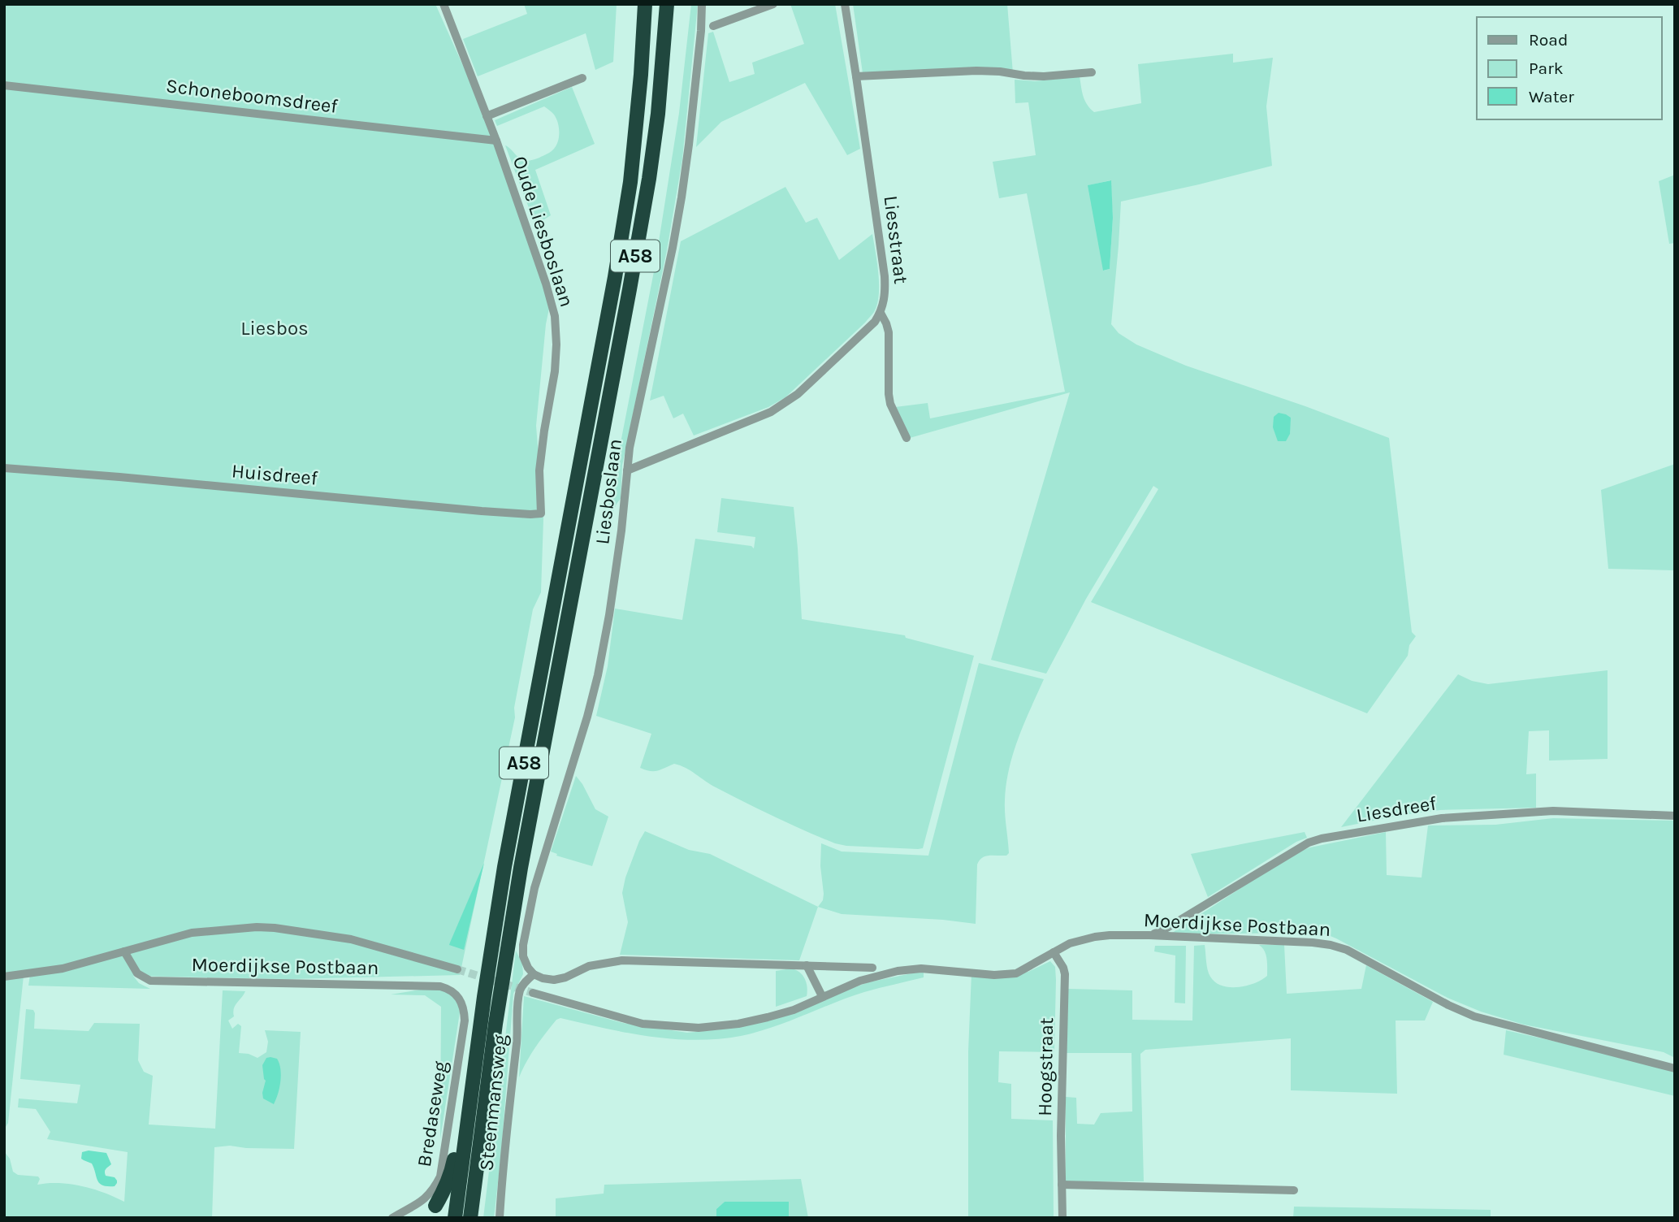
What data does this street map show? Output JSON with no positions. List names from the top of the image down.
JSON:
{
  "streets": {
    "highway": ["A58"],
    "street": [
      "Schoneboomsdreef",
      "Oude Liesboslaan",
      "Liesstraat",
      "Huisdreef",
      "Liesboslaan",
      "Liesdreef",
      "Moerdijkse Postbaan",
      "Hoogstraat",
      "Steenmansweg",
      "Bredaseweg"
    ]
  },
  "crossings": [
    ["Schoneboomsdreef", "Oude Liesboslaan"],
    ["Oude Liesboslaan", "Huisdreef"],
    ["Liesstraat", "Liesboslaan"],
    ["Liesboslaan", "Steenmansweg"],
    ["Liesdreef", "Moerdijkse Postbaan"],
    ["Moerdijkse Postbaan", "Hoogstraat"],
    ["Moerdijkse Postbaan", "Bredaseweg"]
  ],
  "parks": ["Liesbos"],
  "legend": ["Road", "Park", "Water"]
}
